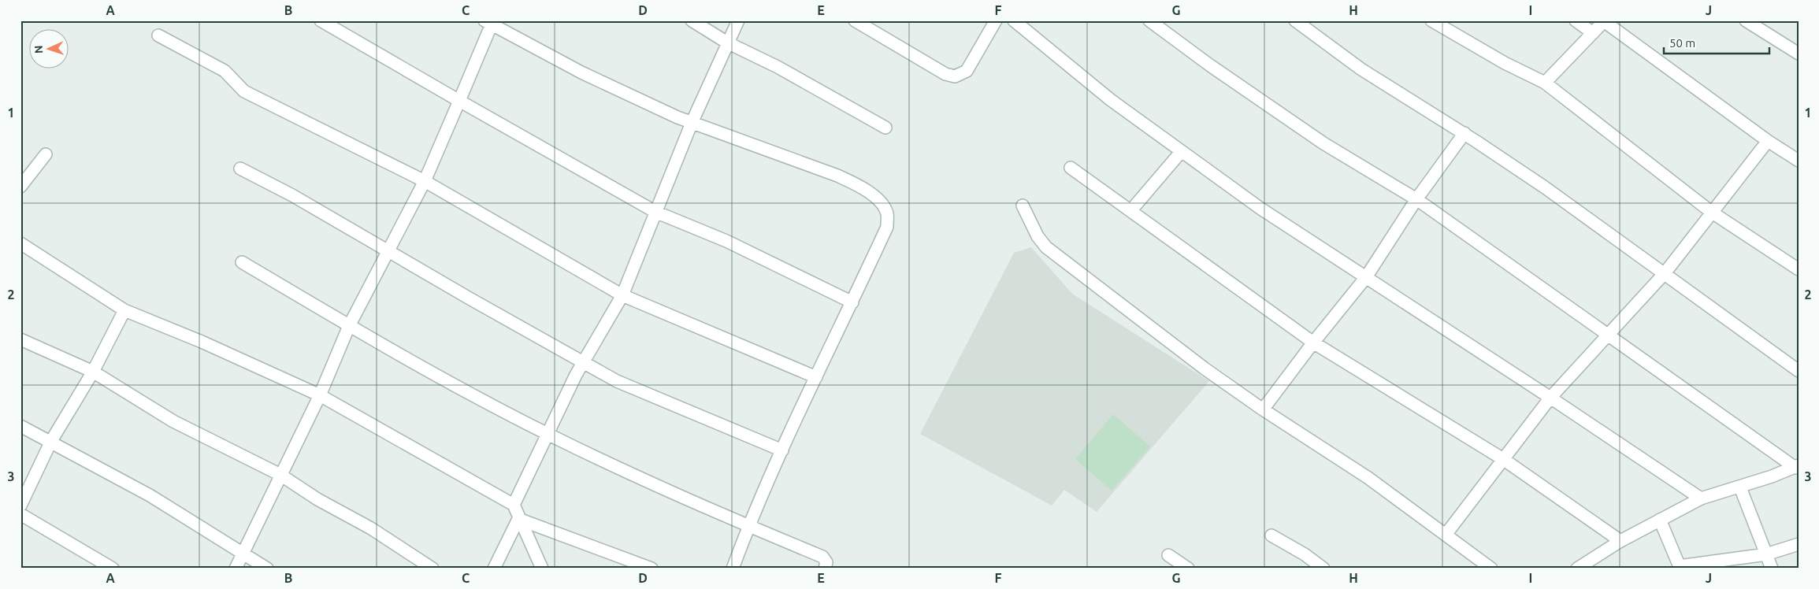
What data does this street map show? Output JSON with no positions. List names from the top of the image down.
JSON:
{
  "scale_bar": "50 m",
  "north": "left",
  "grid": {
    "columns": [
      "A",
      "B",
      "C",
      "D",
      "E",
      "F",
      "G",
      "H",
      "I",
      "J"
    ],
    "rows": ["1", "2", "3"]
  }
}
